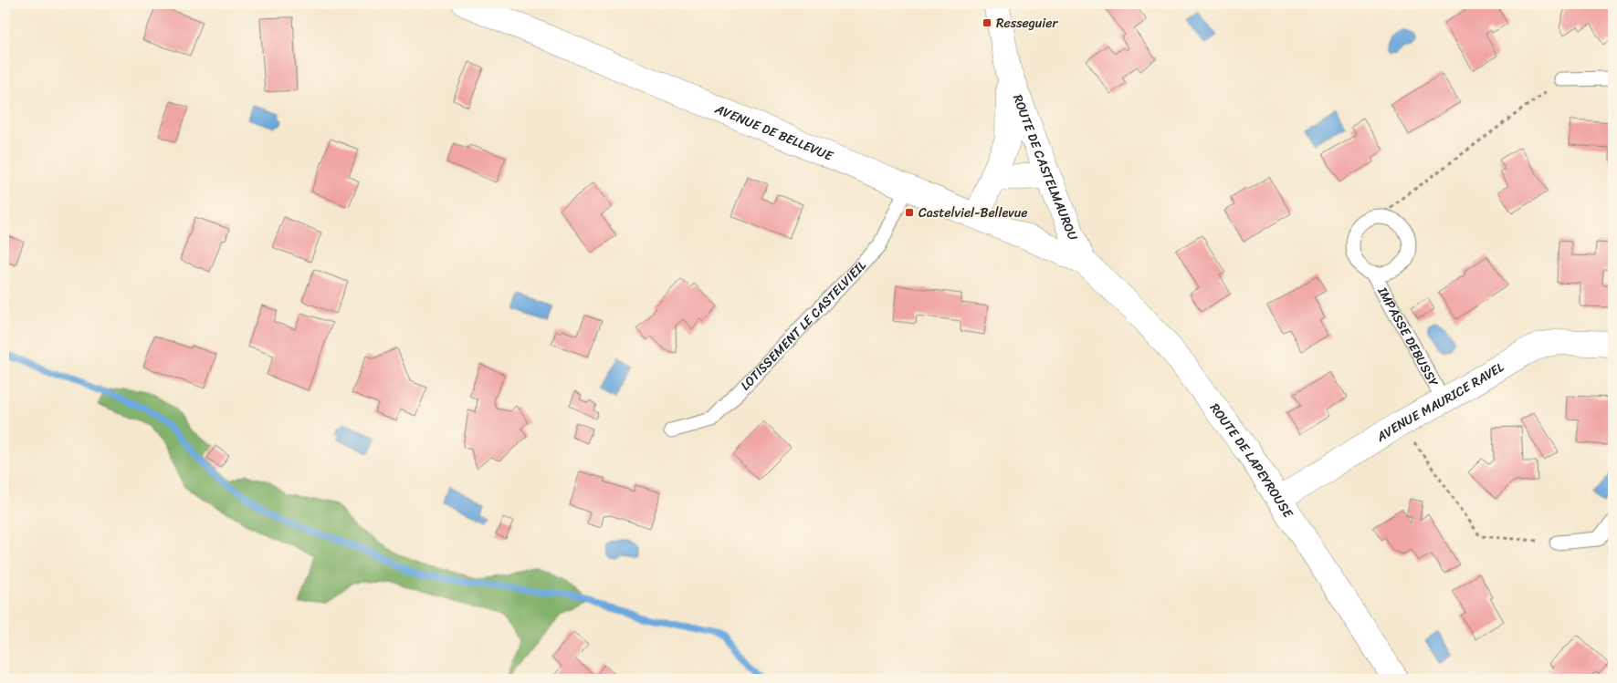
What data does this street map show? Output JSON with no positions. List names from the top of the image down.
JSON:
{
  "streets": {
    "street": [
      "AVENUE DE BELLEVUE",
      "ROUTE DE CASTELMAUROU",
      "AVENUE MAURICE RAVEL",
      "ROUTE DE LAPEYROUSE"
    ],
    "lane": ["LOTISSEMENT LE CASTELVIEIL", "IMPASSE DEBUSSY"]
  },
  "crossings": [
    ["AVENUE DE BELLEVUE", "ROUTE DE CASTELMAUROU"],
    ["AVENUE DE BELLEVUE", "LOTISSEMENT LE CASTELVIEIL"],
    ["AVENUE DE BELLEVUE", "ROUTE DE LAPEYROUSE"],
    ["ROUTE DE CASTELMAUROU", "ROUTE DE LAPEYROUSE"],
    ["IMPASSE DEBUSSY", "AVENUE MAURICE RAVEL"],
    ["AVENUE MAURICE RAVEL", "ROUTE DE LAPEYROUSE"]
  ],
  "places": {
    "transit": ["Resseguier", "Castelviel-Bellevue"]
  }
}
